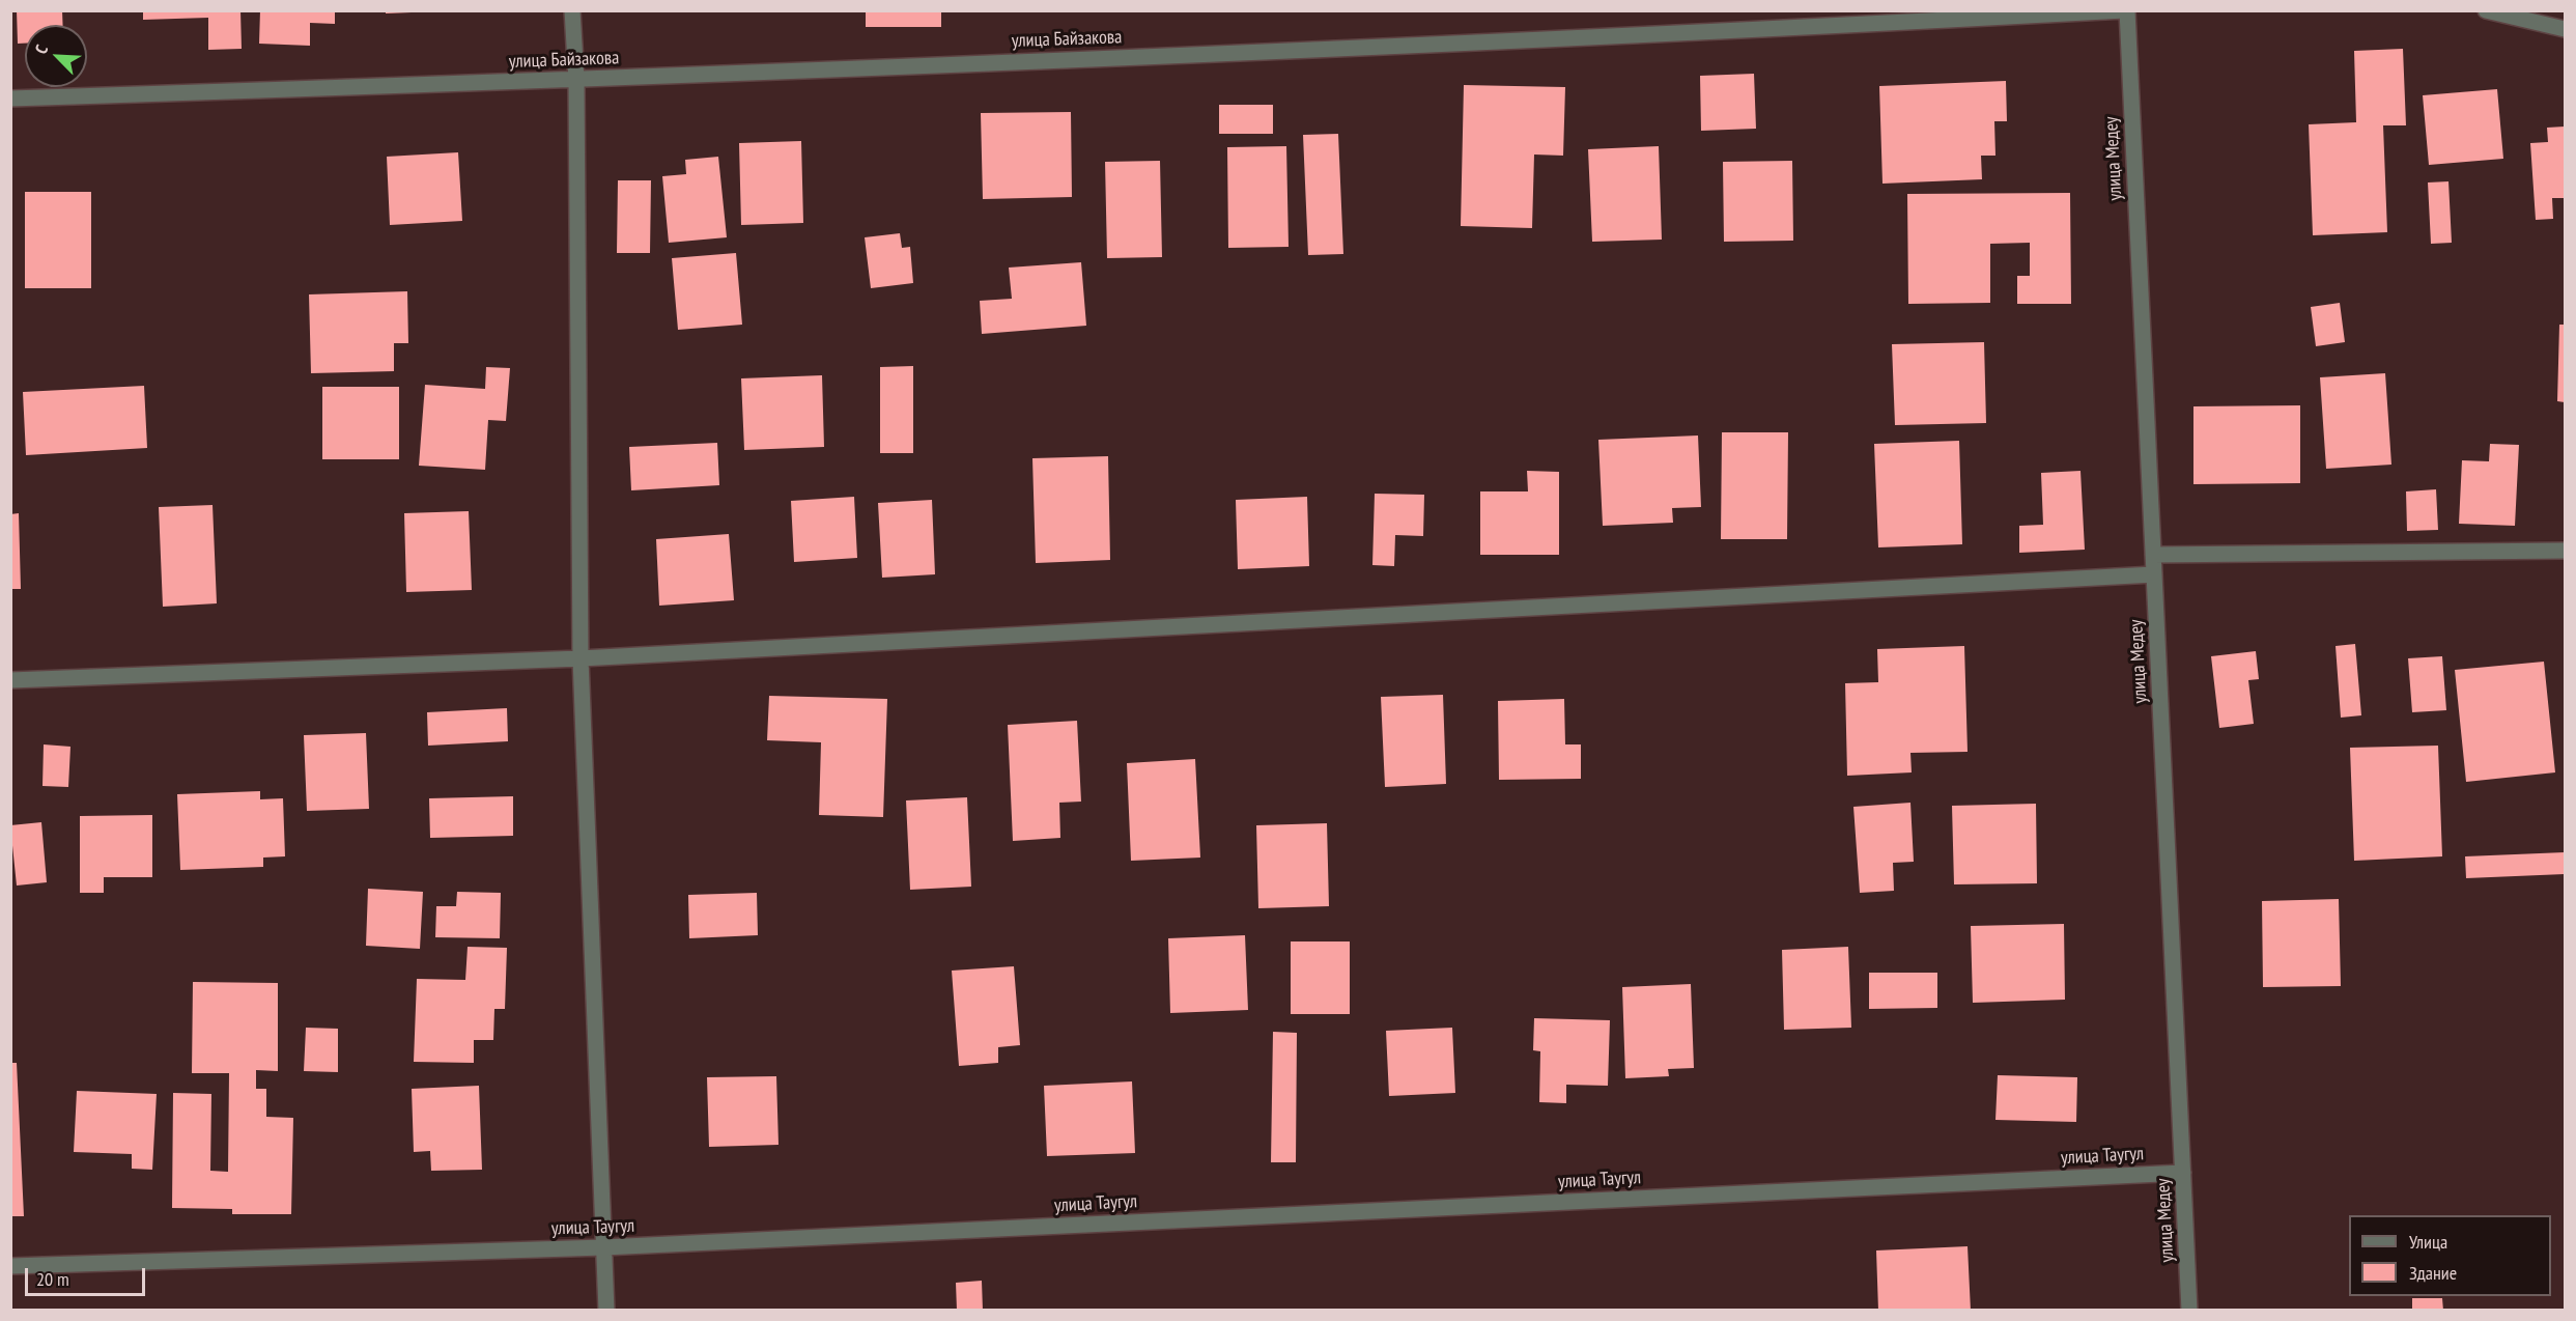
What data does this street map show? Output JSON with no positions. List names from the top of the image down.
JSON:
{
  "streets": {
    "street": ["улица Байзакова", "улица Медеу", "улица Таугул"]
  },
  "crossings": [
    ["улица Байзакова", "улица Медеу"],
    ["улица Медеу", "улица Таугул"]
  ],
  "legend": ["Улица", "Здание"],
  "scale_bar": "20 m",
  "north": "top left"
}
